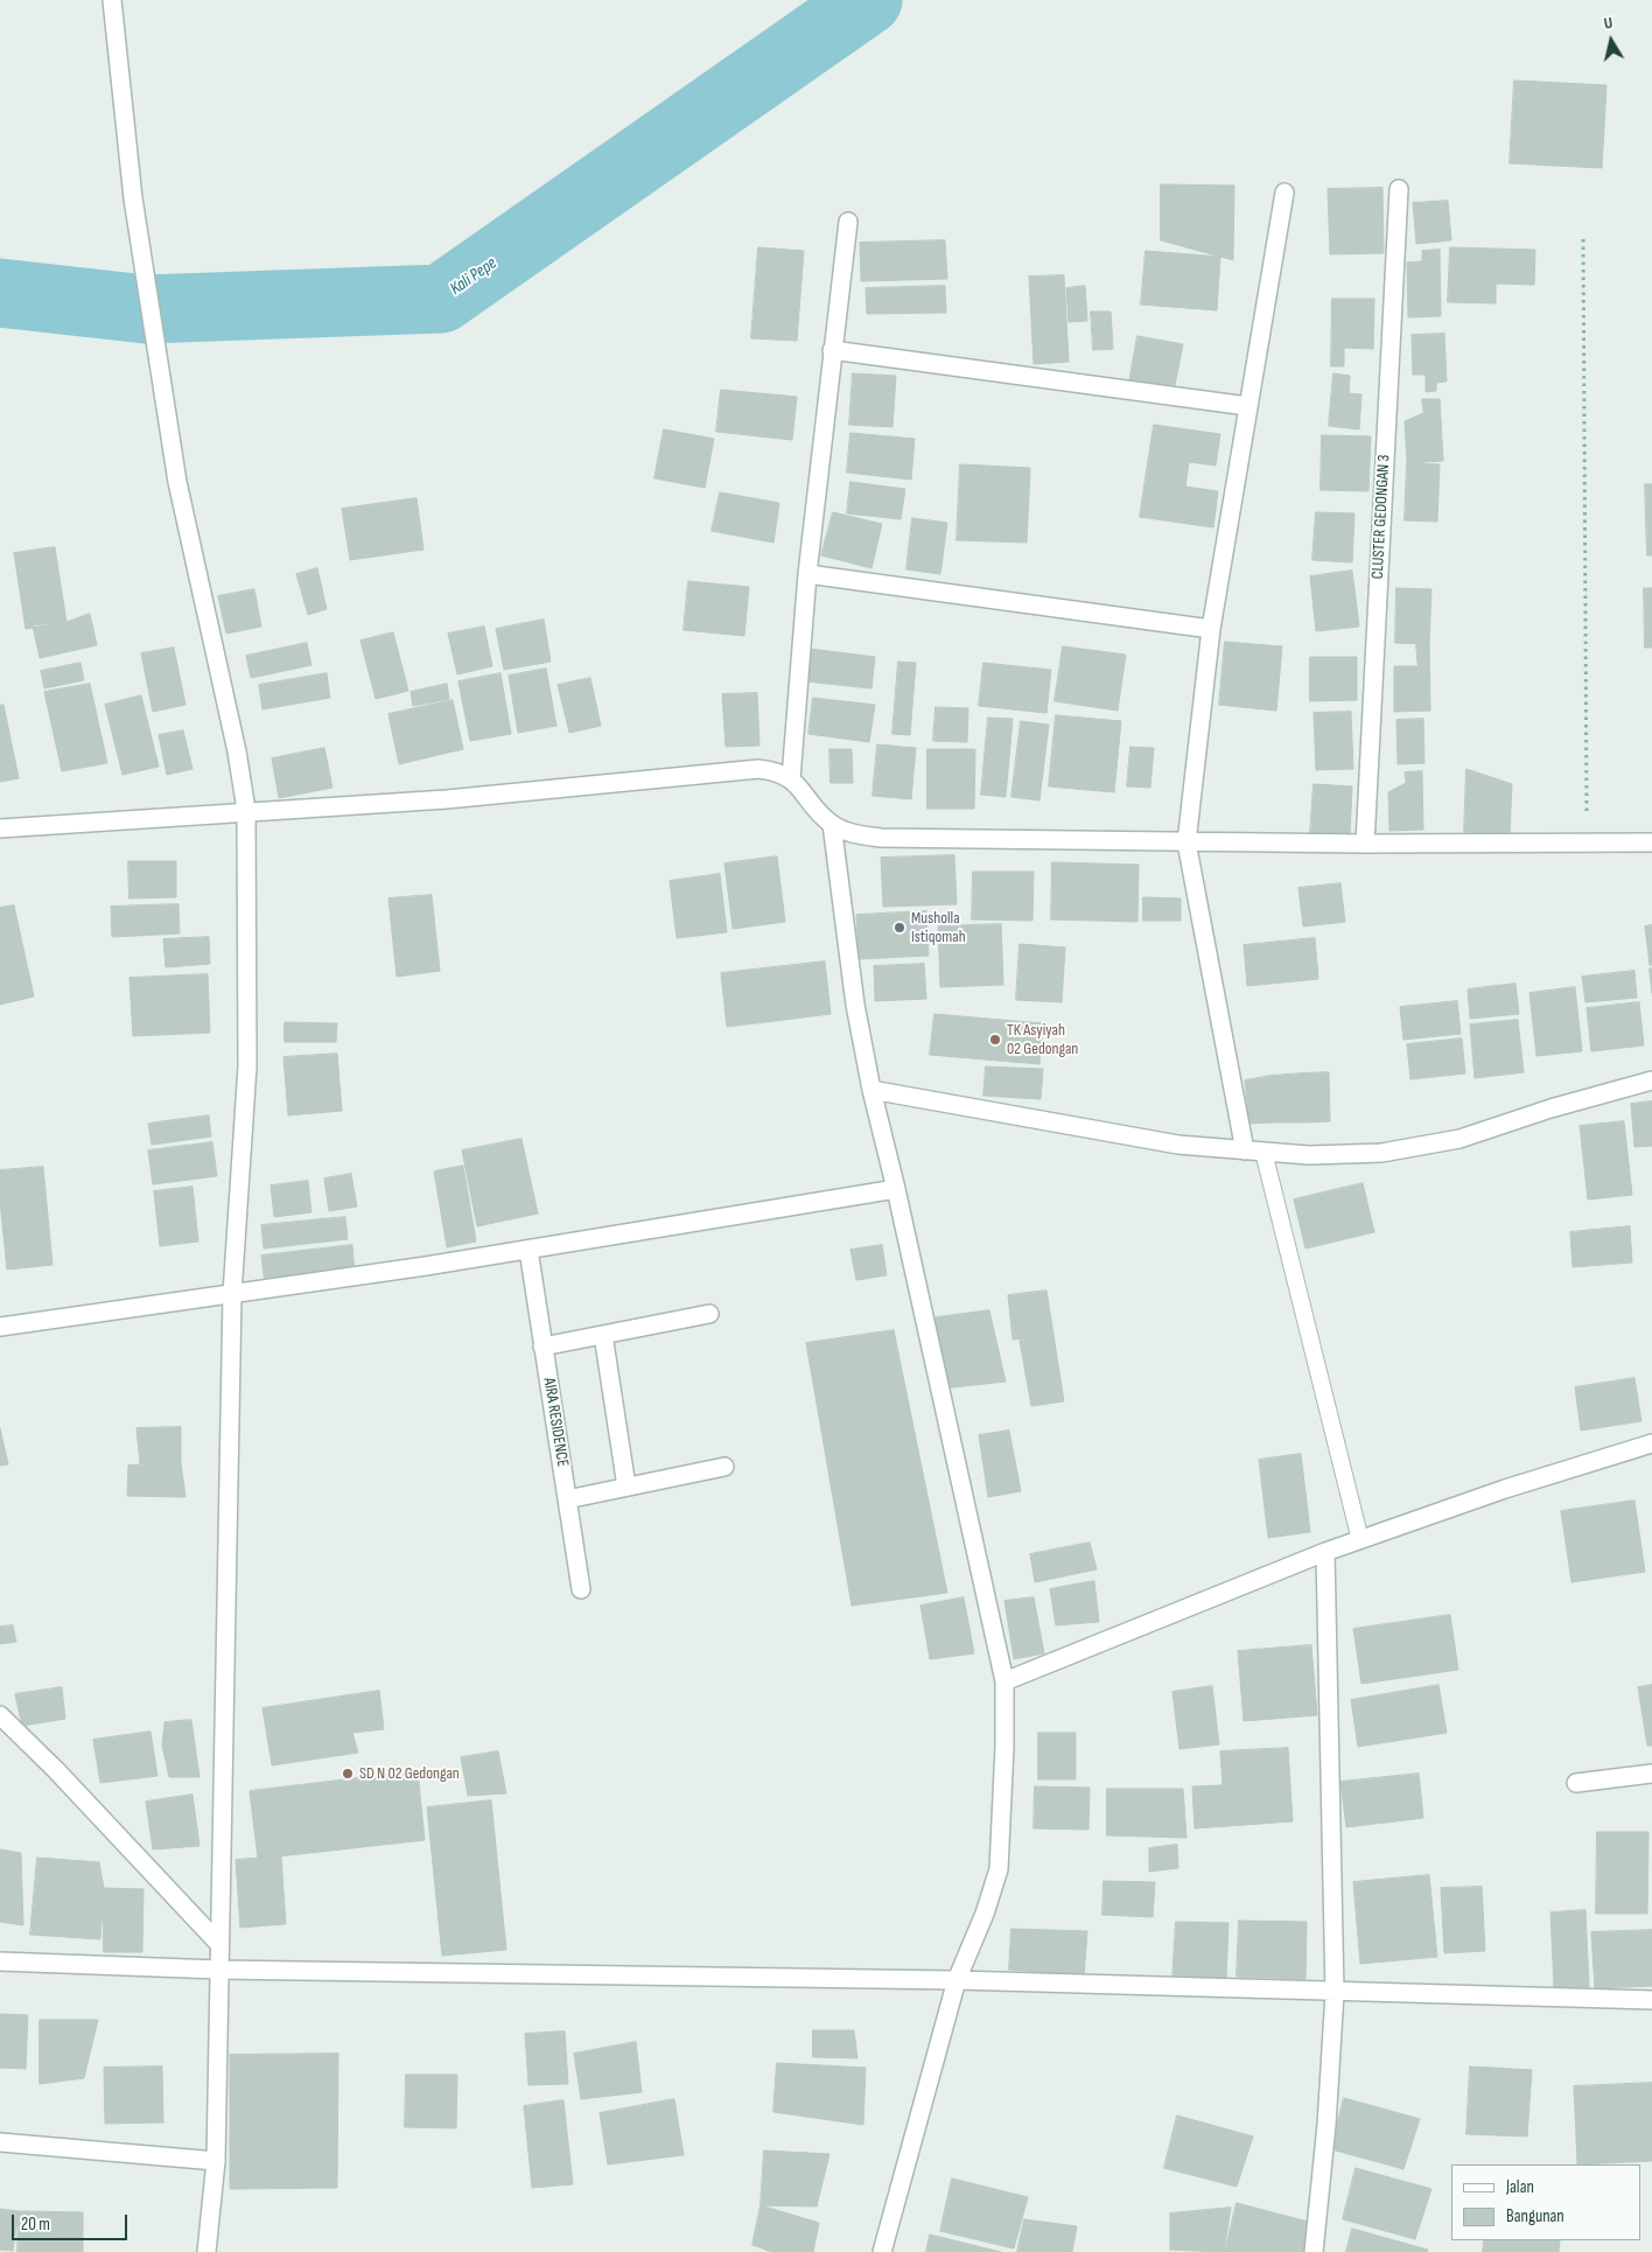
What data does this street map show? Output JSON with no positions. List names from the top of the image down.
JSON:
{
  "streets": {
    "street": ["CLUSTER GEDONGAN 3", "AIRA RESIDENCE"]
  },
  "water": ["Kali Pepe"],
  "places": ["Musholla Istiqomah", "TK Asyiyah 02 Gedongan", "SD N 02 Gedongan"],
  "legend": ["Jalan", "Bangunan"],
  "scale_bar": "20 m",
  "north": "top"
}
